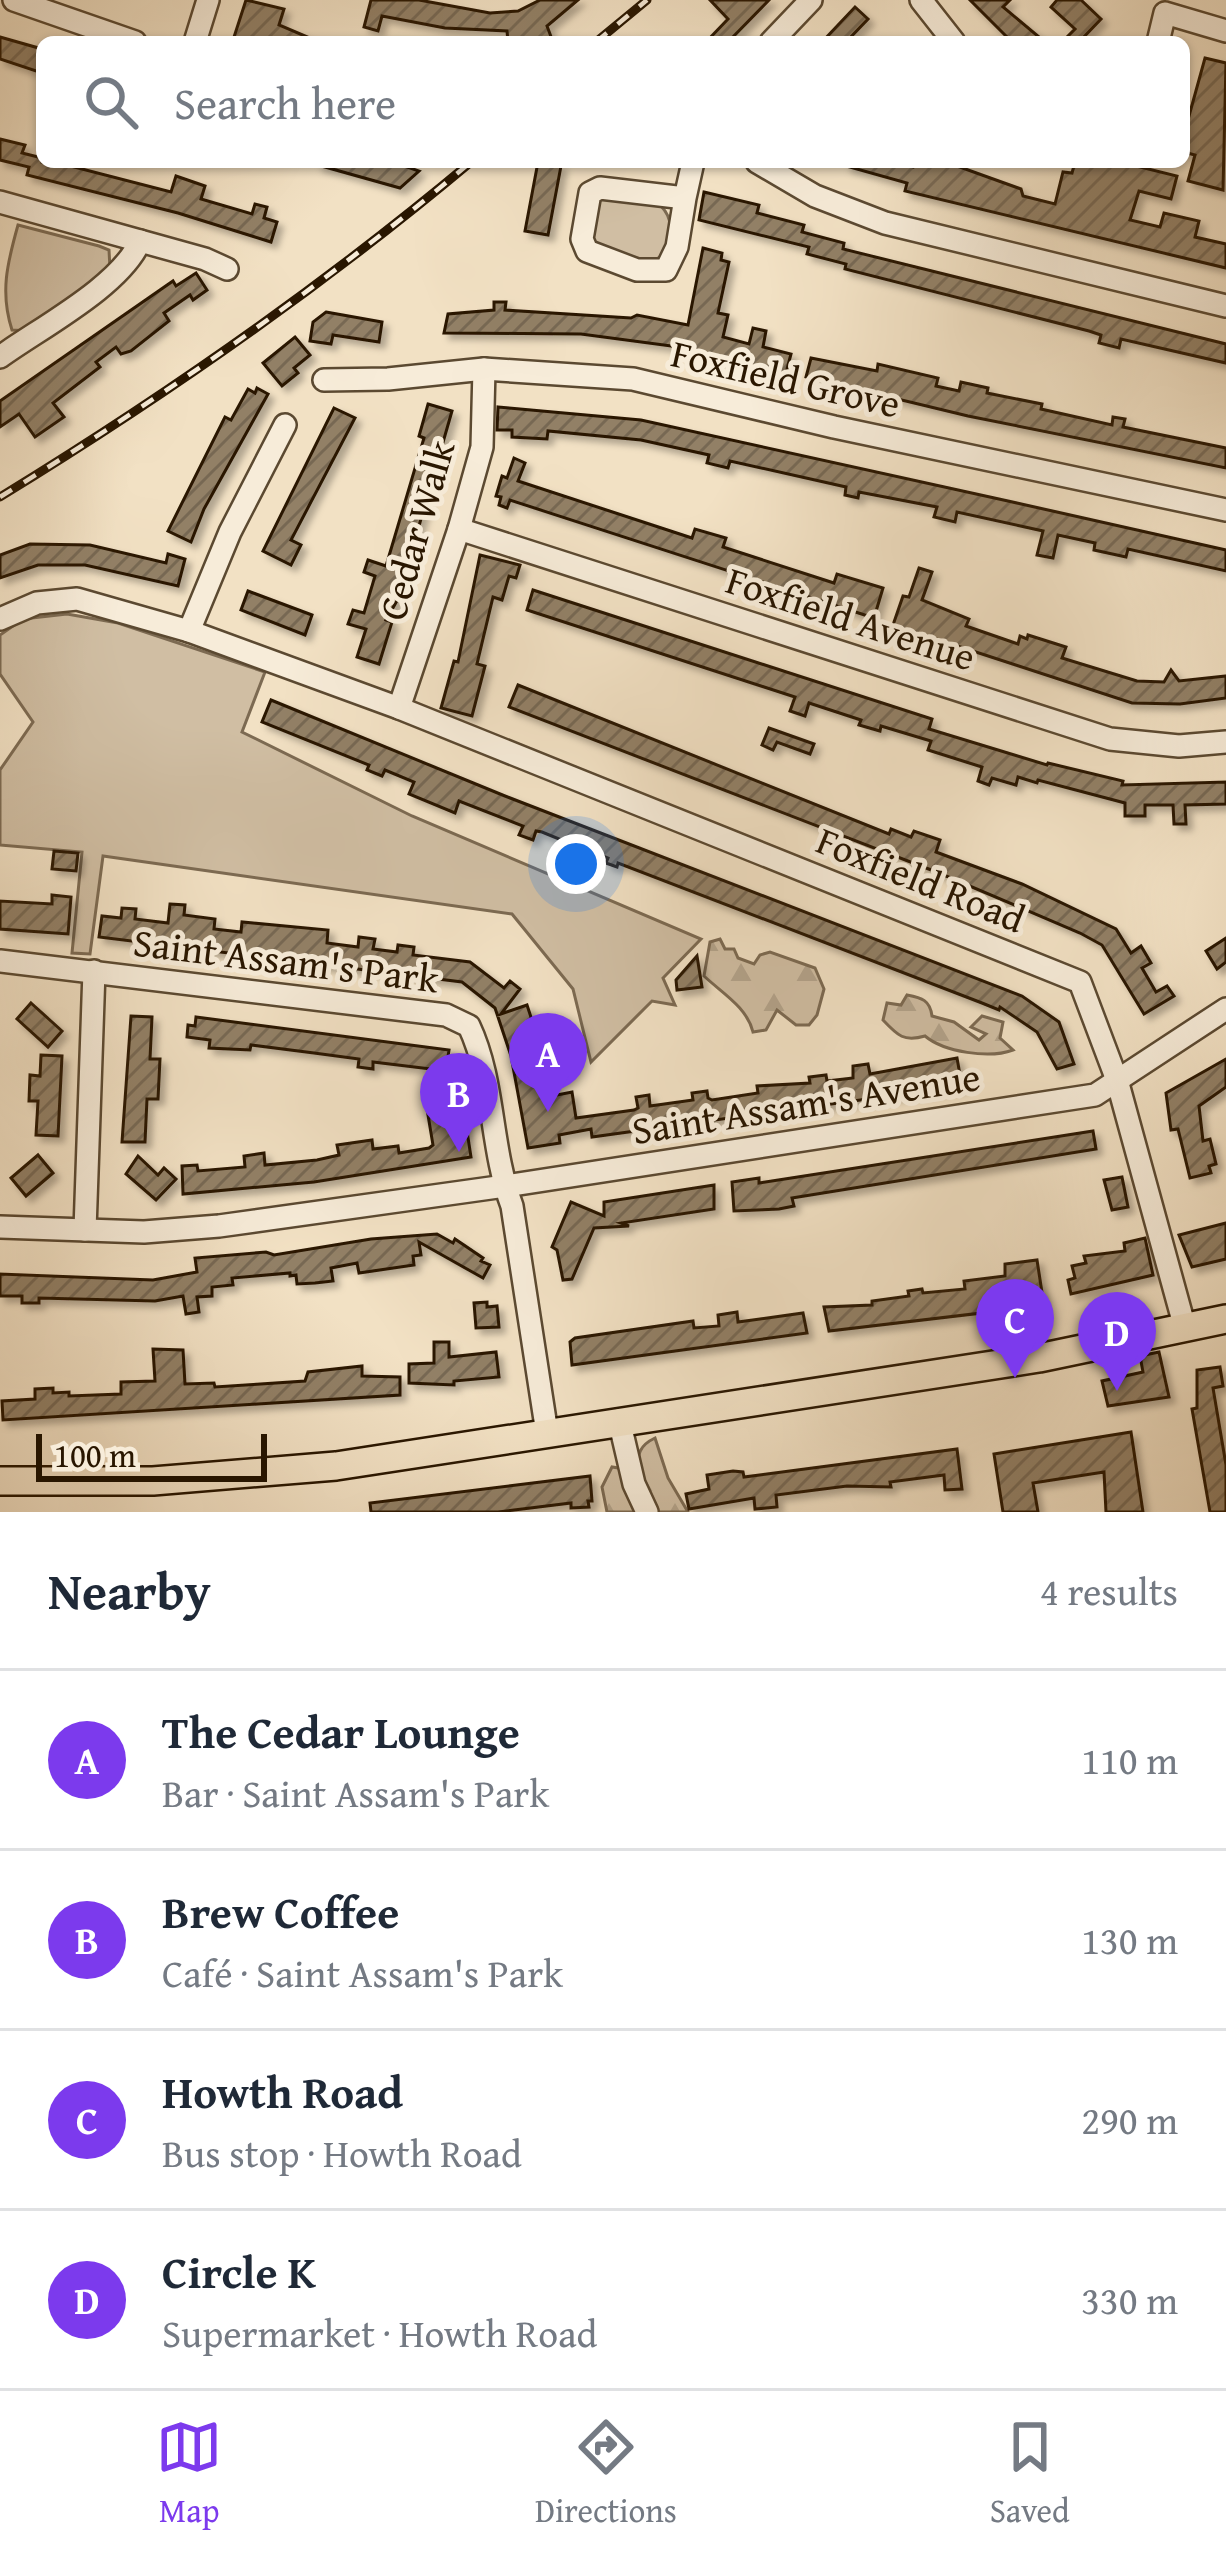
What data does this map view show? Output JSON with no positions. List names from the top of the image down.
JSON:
{
  "streets": {
    "street": [
      "Foxfield Grove",
      "Cedar Walk",
      "Foxfield Avenue",
      "Foxfield Road",
      "Saint Assam's Park",
      "Saint Assam's Avenue"
    ]
  },
  "crossings": [
    ["Foxfield Grove", "Cedar Walk"],
    ["Cedar Walk", "Foxfield Avenue"],
    ["Cedar Walk", "Foxfield Road"],
    ["Foxfield Road", "Saint Assam's Avenue"],
    ["Saint Assam's Park", "Saint Assam's Avenue"]
  ],
  "scale_bar": "100 m",
  "page": {
    "search": "Search here",
    "pins": [
      "A",
      "B",
      "C",
      "D"
    ],
    "scale": "100 m",
    "heading": ["Nearby", "4 results"],
    "list": [
      {
        "mark": "A",
        "name": "The Cedar Lounge",
        "note": "Bar · Saint Assam's Park",
        "value": "110 m"
      },
      {
        "mark": "B",
        "name": "Brew Coffee",
        "note": "Café · Saint Assam's Park",
        "value": "130 m"
      },
      {
        "mark": "C",
        "name": "Howth Road",
        "note": "Bus stop · Howth Road",
        "value": "290 m"
      },
      {
        "mark": "D",
        "name": "Circle K",
        "note": "Supermarket · Howth Road",
        "value": "330 m"
      }
    ],
    "nav": ["Map", "Directions", "Saved"]
  }
}
